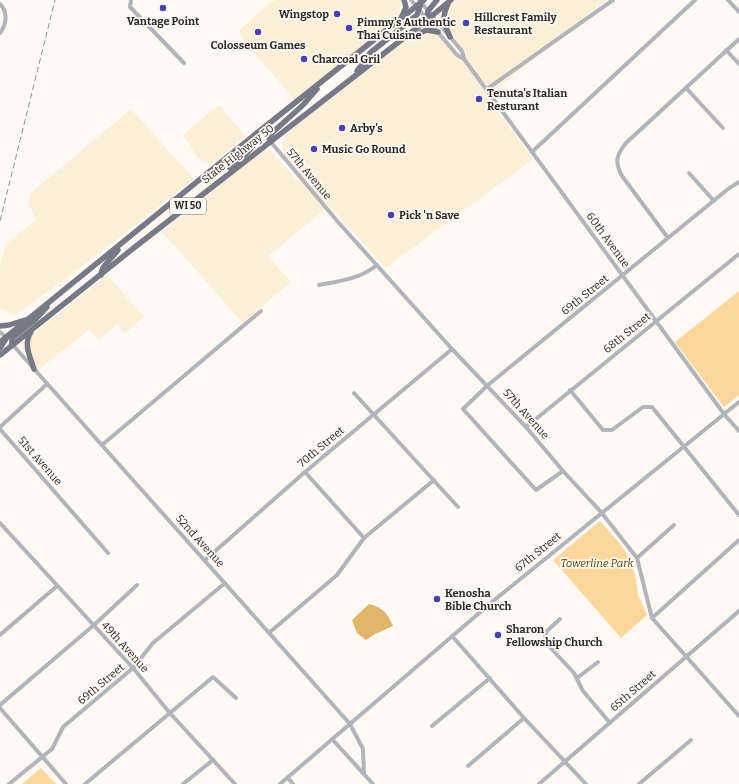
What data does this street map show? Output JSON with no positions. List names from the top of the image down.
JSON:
{
  "streets": {
    "main road": ["State Highway 50", "WI 50"],
    "street": [
      "57th Avenue",
      "60th Avenue",
      "69th Street",
      "68th Street",
      "70th Street",
      "51st Avenue",
      "52nd Avenue",
      "67th Street",
      "49th Avenue",
      "65th Street"
    ]
  },
  "crossings": [
    ["State Highway 50", "57th Avenue"],
    ["State Highway 50", "60th Avenue"],
    ["State Highway 50", "52nd Avenue"],
    ["57th Avenue", "69th Street"],
    ["57th Avenue", "68th Street"],
    ["57th Avenue", "70th Street"],
    ["57th Avenue", "67th Street"],
    ["57th Avenue", "65th Street"],
    ["60th Avenue", "69th Street"],
    ["60th Avenue", "68th Street"],
    ["60th Avenue", "67th Street"],
    ["69th Street", "52nd Avenue"],
    ["69th Street", "49th Avenue"],
    ["70th Street", "52nd Avenue"],
    ["52nd Avenue", "67th Street"]
  ],
  "parks": ["Towerline Park"],
  "places": [
    "Vantage Point",
    "Wingstop",
    "Hillcrest Family Restaurant",
    "Pimmy's Authentic Thai Cuisine",
    "Colosseum Games",
    "Charcoal Gril",
    "Tenuta's Italian Resturant",
    "Arby's",
    "Music Go Round",
    "Pick 'n Save",
    "Kenosha Bible Church",
    "Sharon Fellowship Church"
  ]
}
